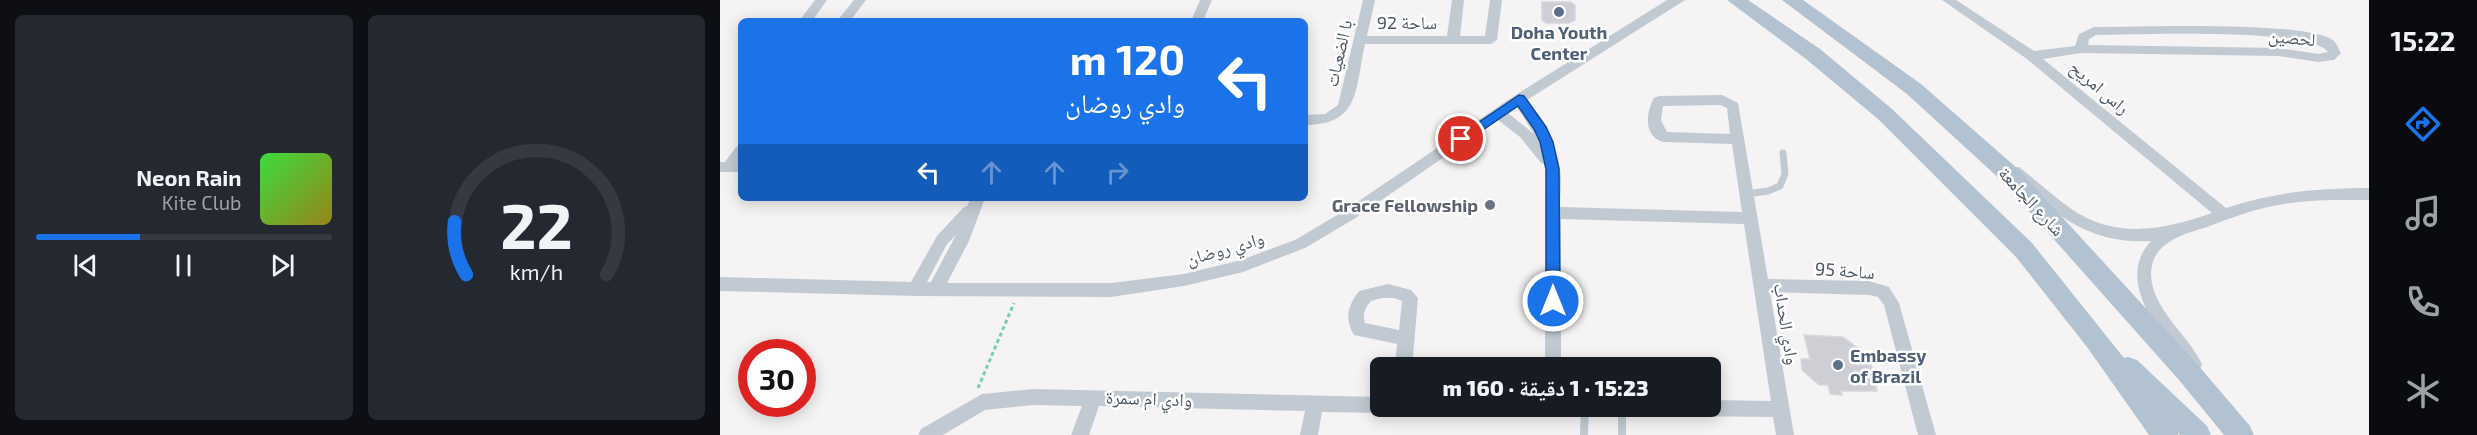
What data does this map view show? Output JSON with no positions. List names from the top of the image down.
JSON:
{
  "streets": {
    "main road": ["شارع الجامعة"],
    "street": [
      "ساحة 92",
      "لحصين",
      "با الضعيات",
      "راس امريح",
      "وادي روضان",
      "ساحة 95",
      "وادي الحداب",
      "وادي ام سمرة"
    ]
  },
  "crossings": [
    ["ساحة 92", "با الضعيات"],
    ["لحصين", "راس امريح"],
    ["ساحة 95", "وادي الحداب"]
  ],
  "places": ["Doha Youth Center", "Grace Fellowship", "Embassy of Brazil"],
  "page": {
    "tabs": "15:22",
    "turn": ["120 m", "وادي روضان"],
    "song": ["Neon Rain", "Kite Club"],
    "limit": "30",
    "trip": "15:23 · 1 دقيقة · 160 m",
    "gauge": ["22", "km/h"]
  }
}
